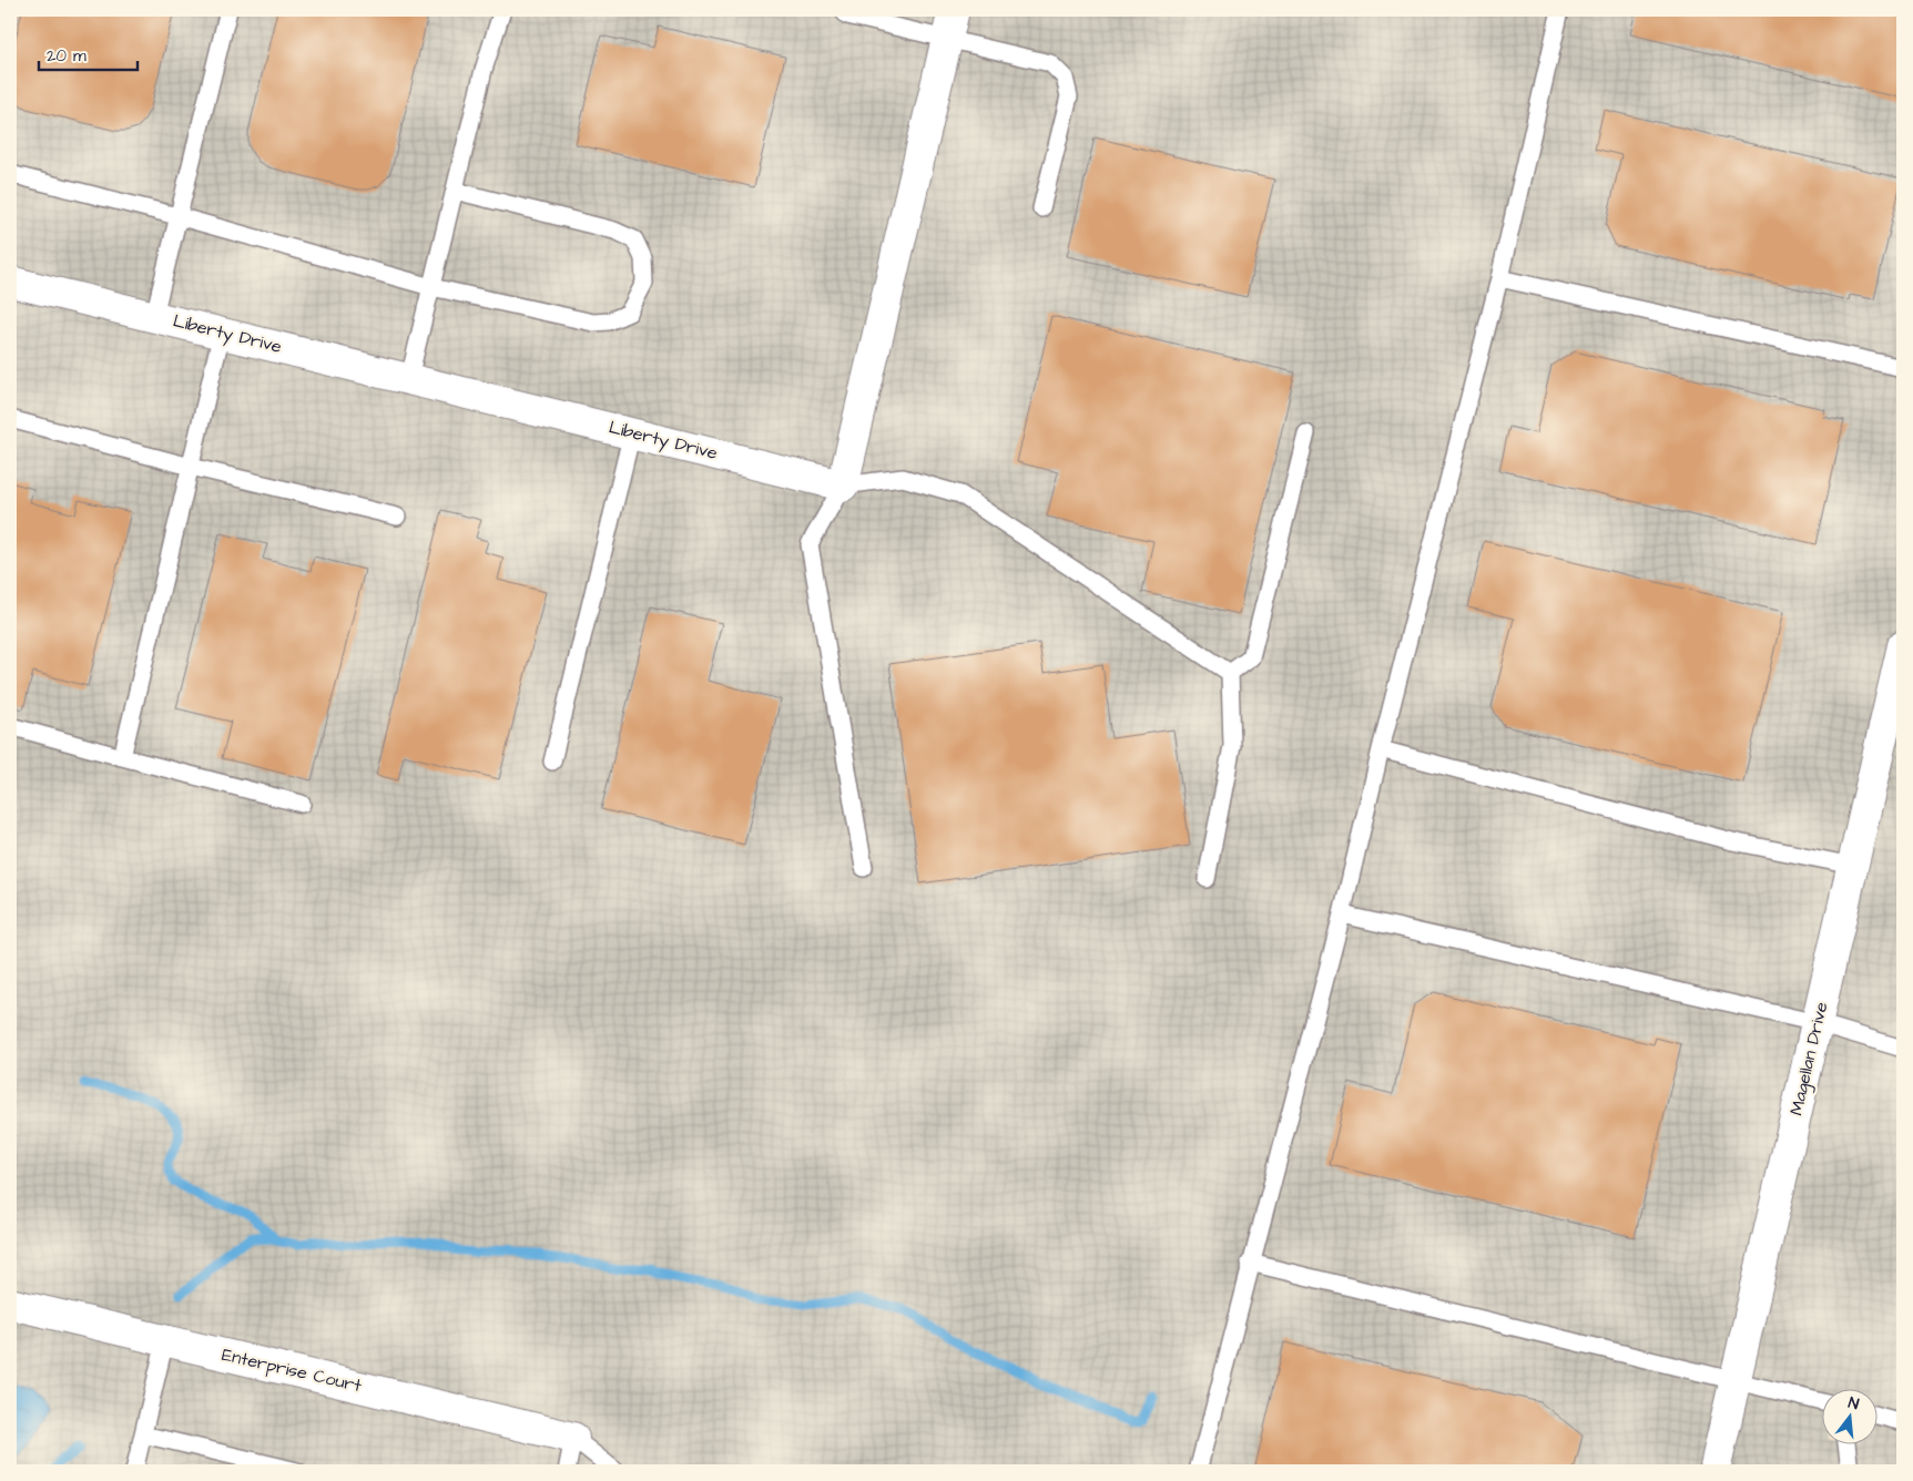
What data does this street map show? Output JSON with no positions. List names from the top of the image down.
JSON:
{
  "streets": {
    "street": ["Liberty Drive", "Magellan Drive", "Enterprise Court"]
  },
  "scale_bar": "20 m",
  "north": "top"
}
